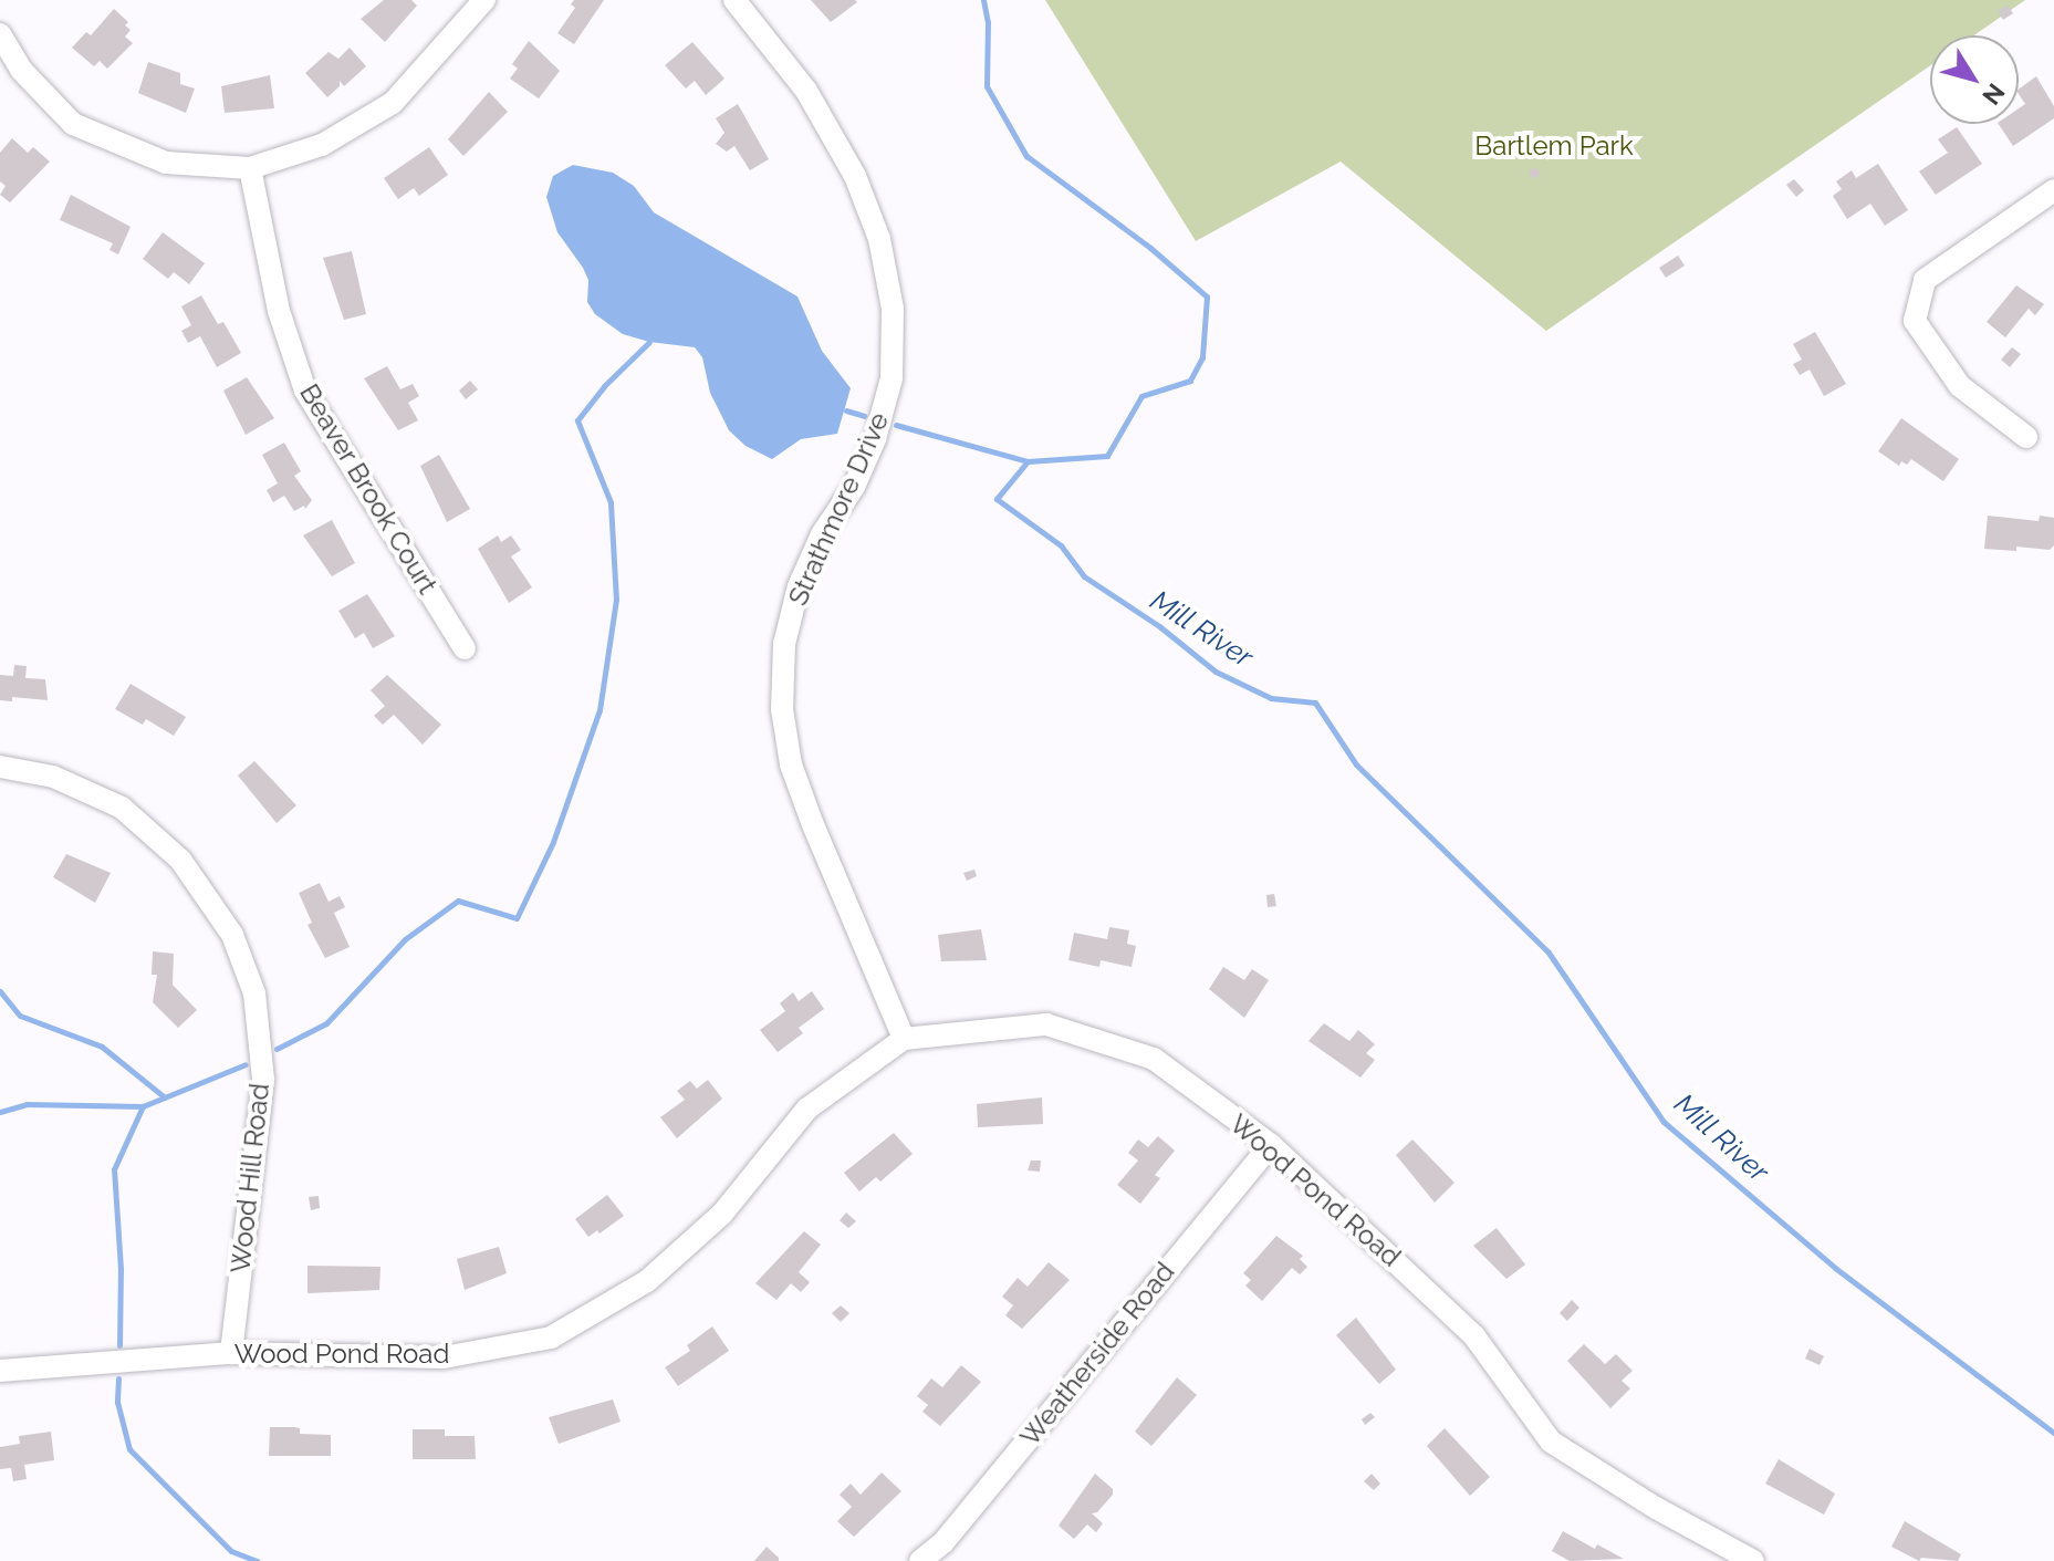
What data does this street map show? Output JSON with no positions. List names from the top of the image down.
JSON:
{
  "streets": {
    "street": [
      "Beaver Brook Court",
      "Strathmore Drive",
      "Wood Hill Road",
      "Wood Pond Road",
      "Weatherside Road"
    ]
  },
  "crossings": [
    ["Strathmore Drive", "Wood Pond Road"],
    ["Wood Hill Road", "Wood Pond Road"],
    ["Wood Pond Road", "Weatherside Road"]
  ],
  "water": ["Mill River"],
  "parks": ["Bartlem Park"],
  "north": "bottom right"
}
